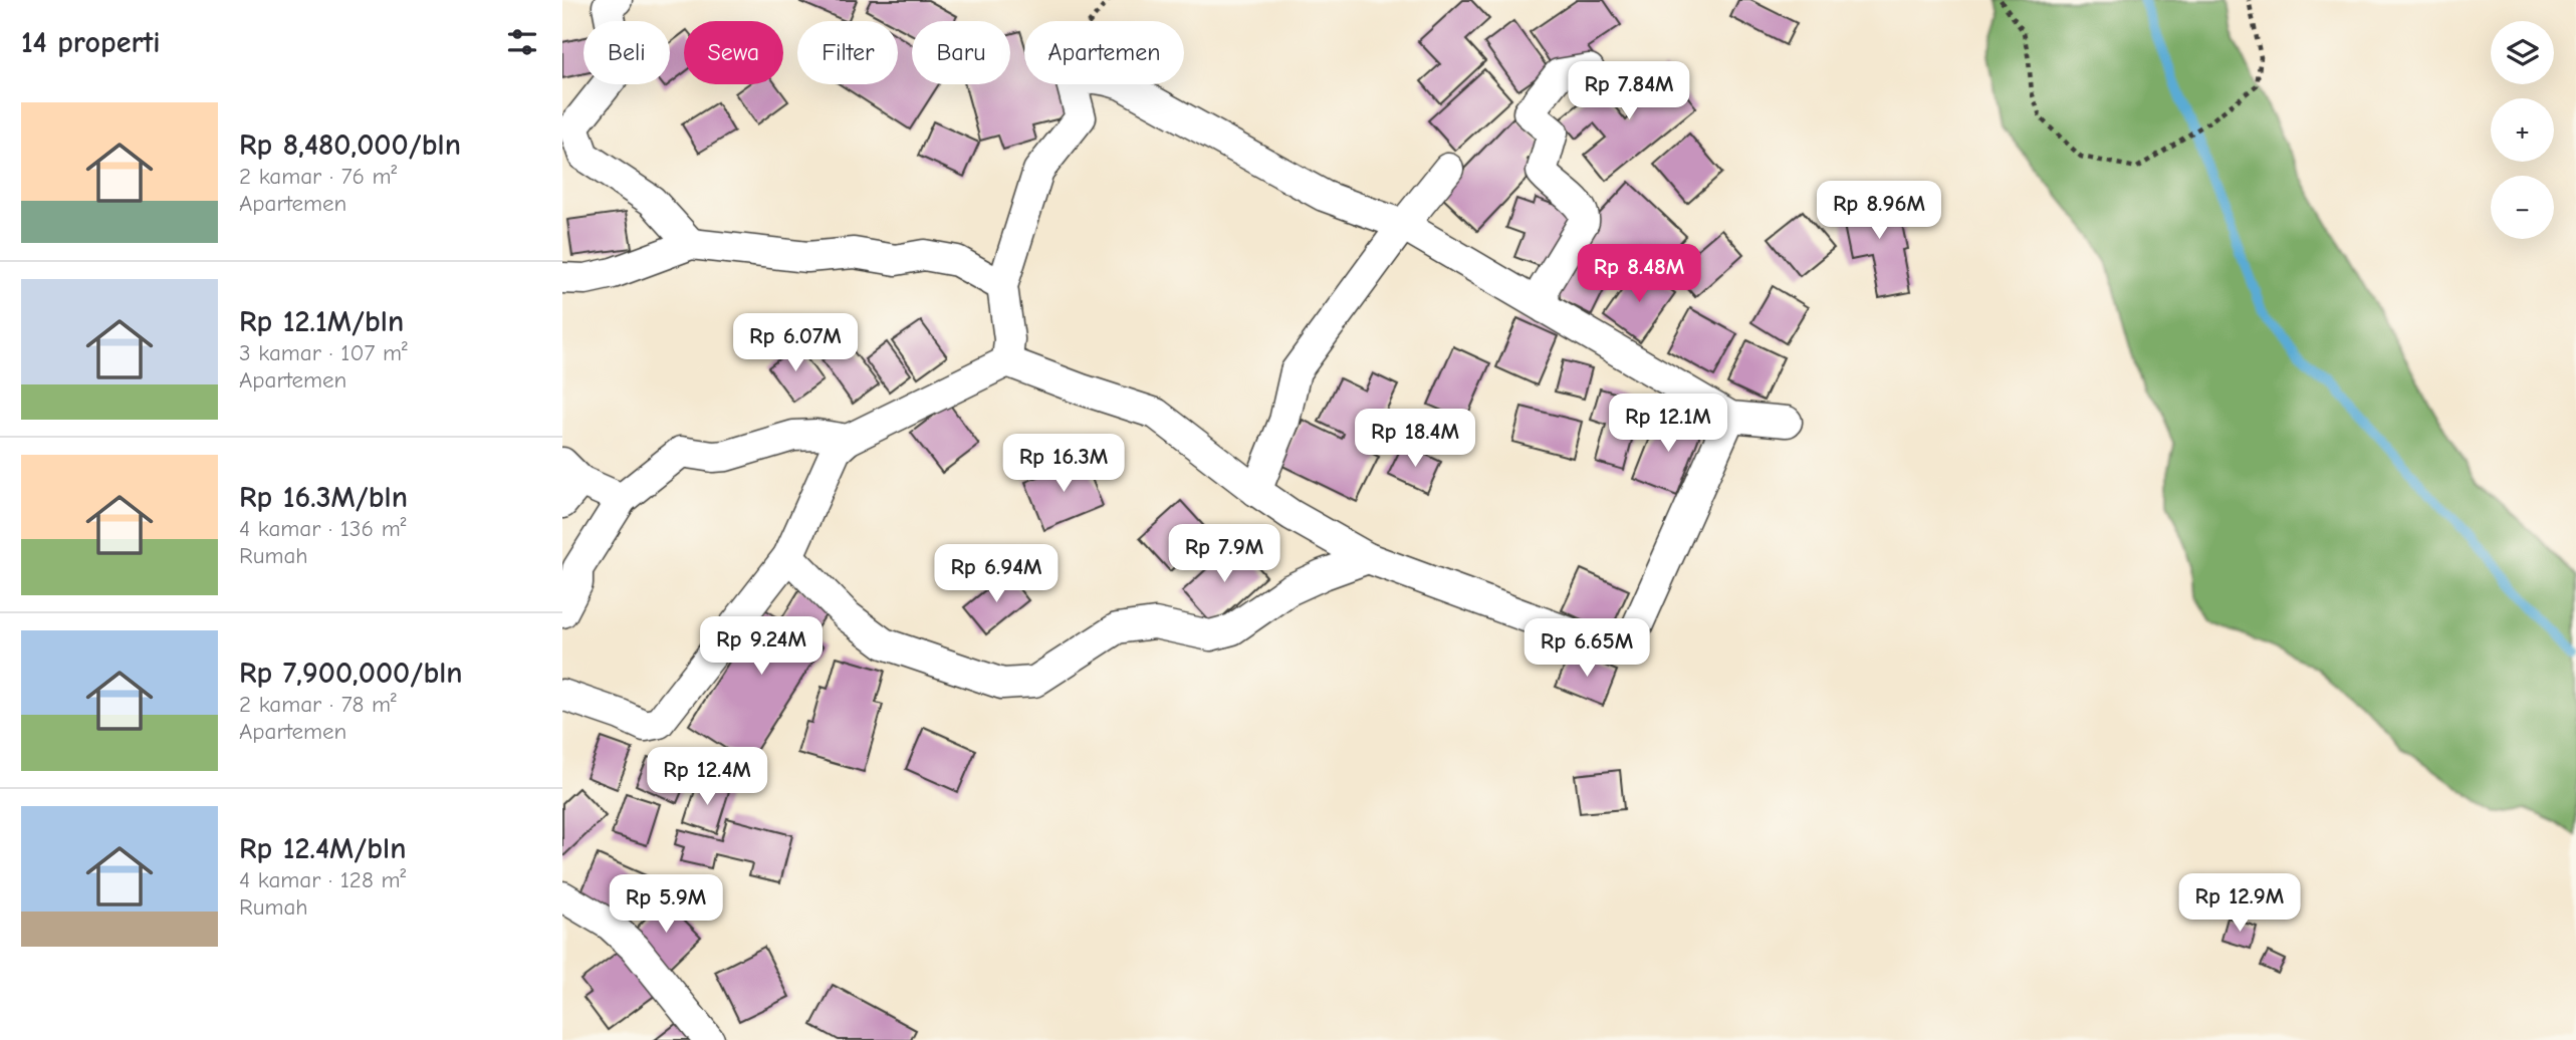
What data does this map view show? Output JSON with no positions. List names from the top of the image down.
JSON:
{
  "page": {
    "heading": "14 properti",
    "map_buttons": ["+", "−"],
    "chip": [
      "Beli",
      "Sewa",
      "Filter",
      "Baru",
      "Apartemen"
    ],
    "price": [
      "Rp 7.84M",
      "Rp 8.96M",
      "Rp 8.48M",
      "Rp 6.07M",
      "Rp 12.1M",
      "Rp 18.4M",
      "Rp 16.3M",
      "Rp 7.9M",
      "Rp 6.94M",
      "Rp 9.24M",
      "Rp 6.65M",
      "Rp 12.4M",
      "Rp 12.9M",
      "Rp 5.9M"
    ],
    "list": [
      {
        "name": "Rp 8,480,000/bln",
        "note": "2 kamar · 76 m² · Apartemen"
      },
      {
        "name": "Rp 12.1M/bln",
        "note": "3 kamar · 107 m² · Apartemen"
      },
      {
        "name": "Rp 16.3M/bln",
        "note": "4 kamar · 136 m² · Rumah"
      },
      {
        "name": "Rp 7,900,000/bln",
        "note": "2 kamar · 78 m² · Apartemen"
      },
      {
        "name": "Rp 12.4M/bln",
        "note": "4 kamar · 128 m² · Rumah"
      }
    ]
  }
}
